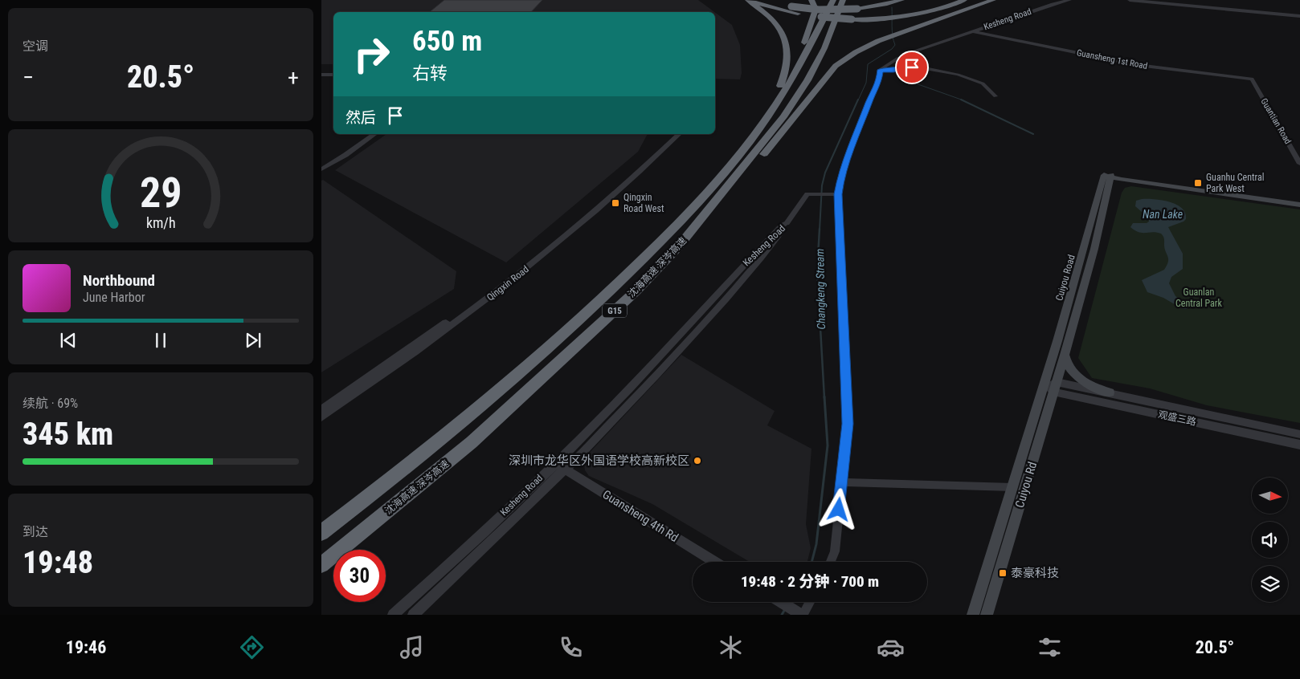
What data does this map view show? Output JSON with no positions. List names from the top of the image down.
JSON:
{
  "streets": {
    "highway": ["沈海高速 深岑高速", "G15"],
    "main road": ["Cuiyou Road", "Cuiyou Rd"],
    "street": [
      "Kesheng Road",
      "Guansheng 1st Road",
      "Guantian Road",
      "Qingxin Road",
      "观盛三路",
      "Guansheng 4th Rd"
    ]
  },
  "crossings": [
    ["Kesheng Road", "Guansheng 1st Road"],
    ["Kesheng Road", "Guansheng 4th Rd"],
    ["Guansheng 1st Road", "Guantian Road"],
    ["Cuiyou Road", "观盛三路"],
    ["Cuiyou Road", "Cuiyou Rd"],
    ["观盛三路", "Cuiyou Rd"]
  ],
  "water": ["Nan Lake", "Changkeng Stream"],
  "parks": ["Guanlan Central Park"],
  "places": {
    "transit": ["Guanhu Central Park West", "Qingxin Road West", "泰豪科技"],
    "other": ["深圳市龙华区外国语学校高新校区"]
  },
  "north": "right",
  "page": {
    "tile": [
      "空调",
      ["续航 · 69%", "345 km"],
      ["到达", "19:48"]
    ],
    "turn": ["650 m", "右转"],
    "heat": ["−", "20.5°", "+"],
    "then": "然后",
    "song": ["Northbound", "June Harbor"],
    "limit": "30",
    "trip": "19:48 · 2 分钟 · 700 m",
    "tabs": ["19:46", "20.5°"],
    "gauge": ["29", "km/h"]
  }
}
